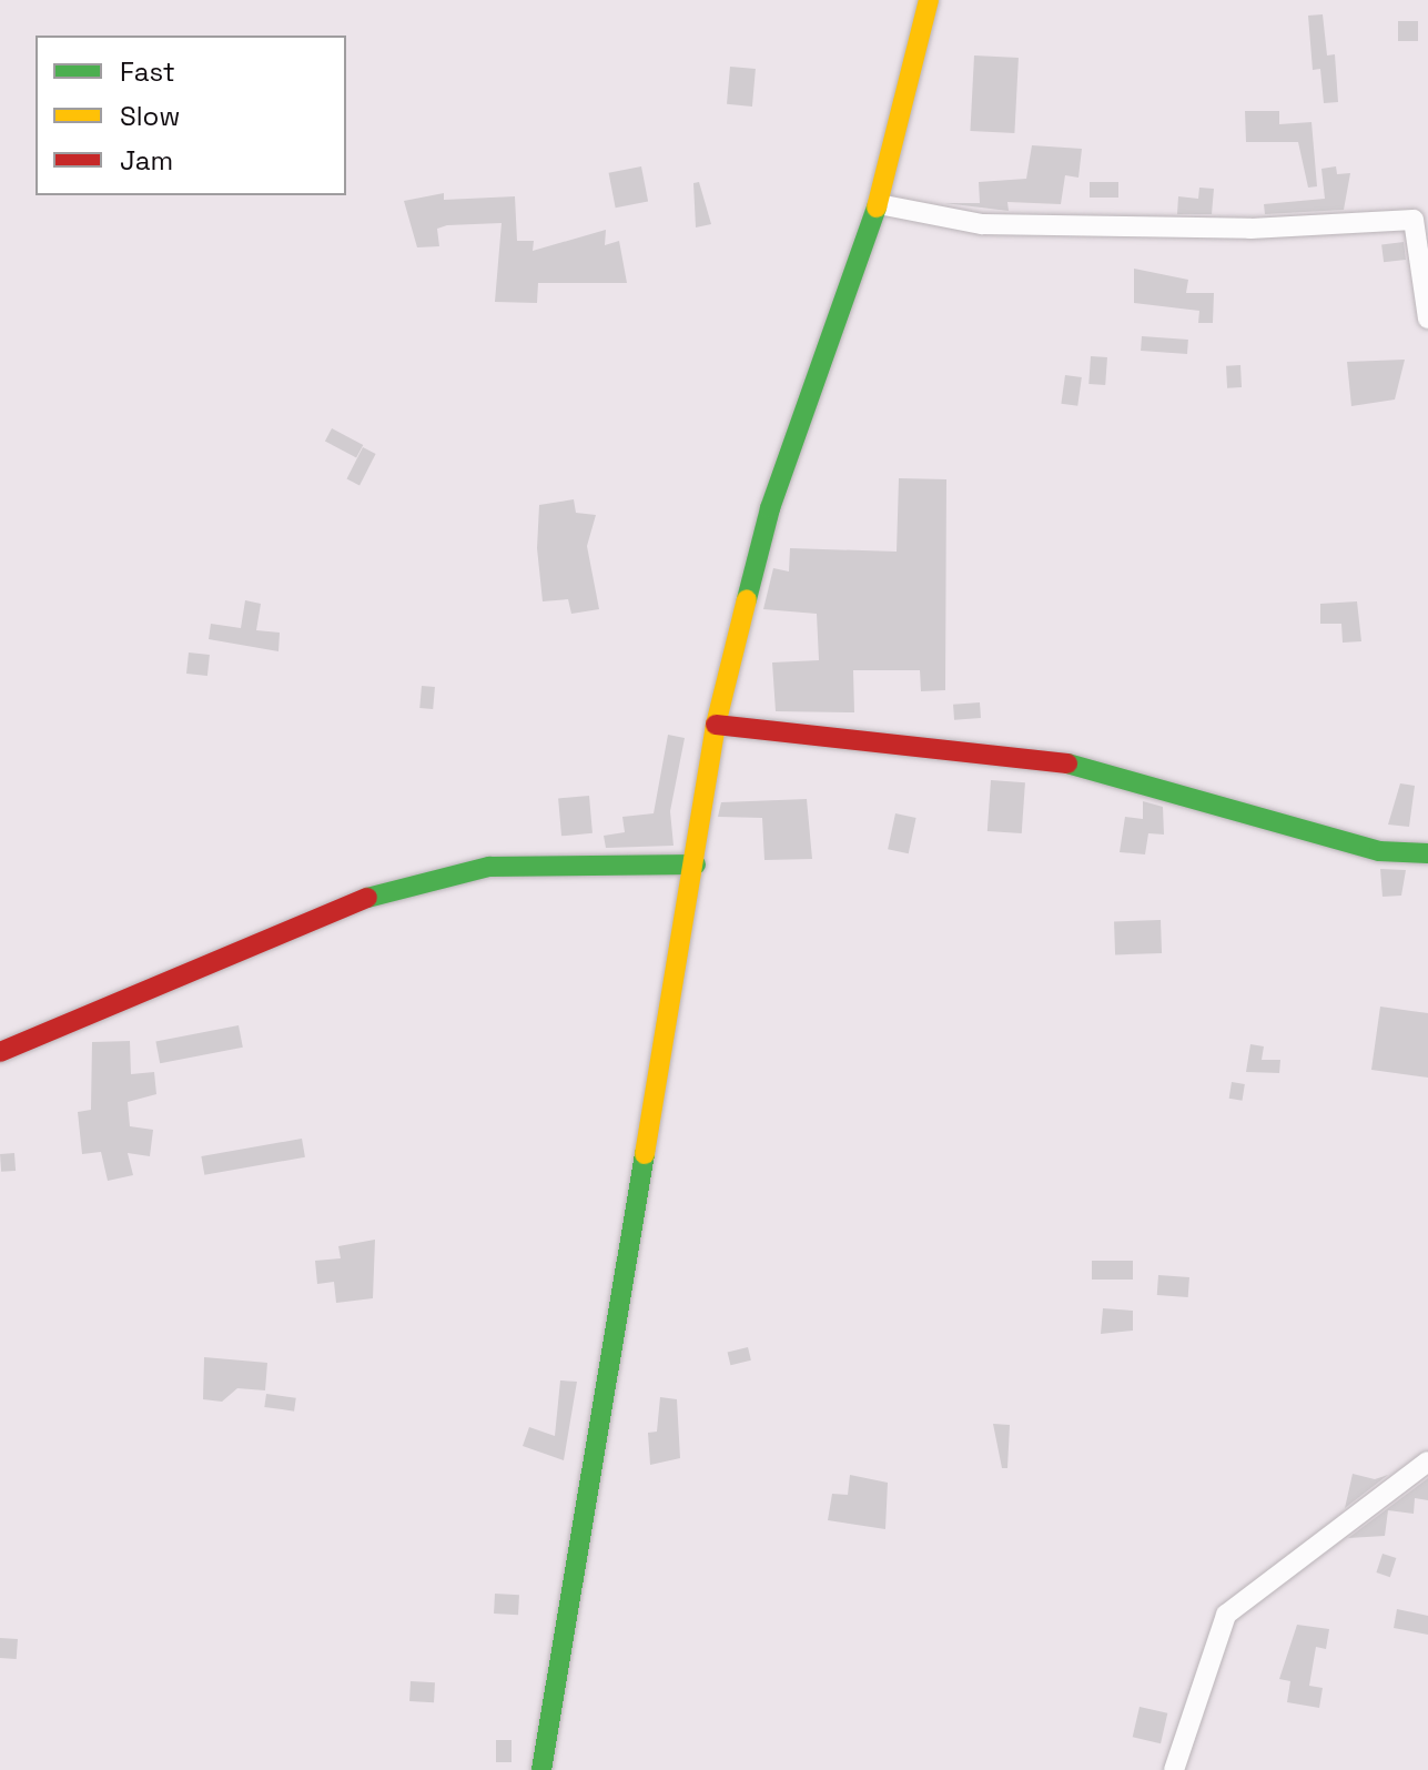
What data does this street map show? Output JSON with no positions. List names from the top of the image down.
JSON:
{
  "legend": ["Fast", "Slow", "Jam"]
}
